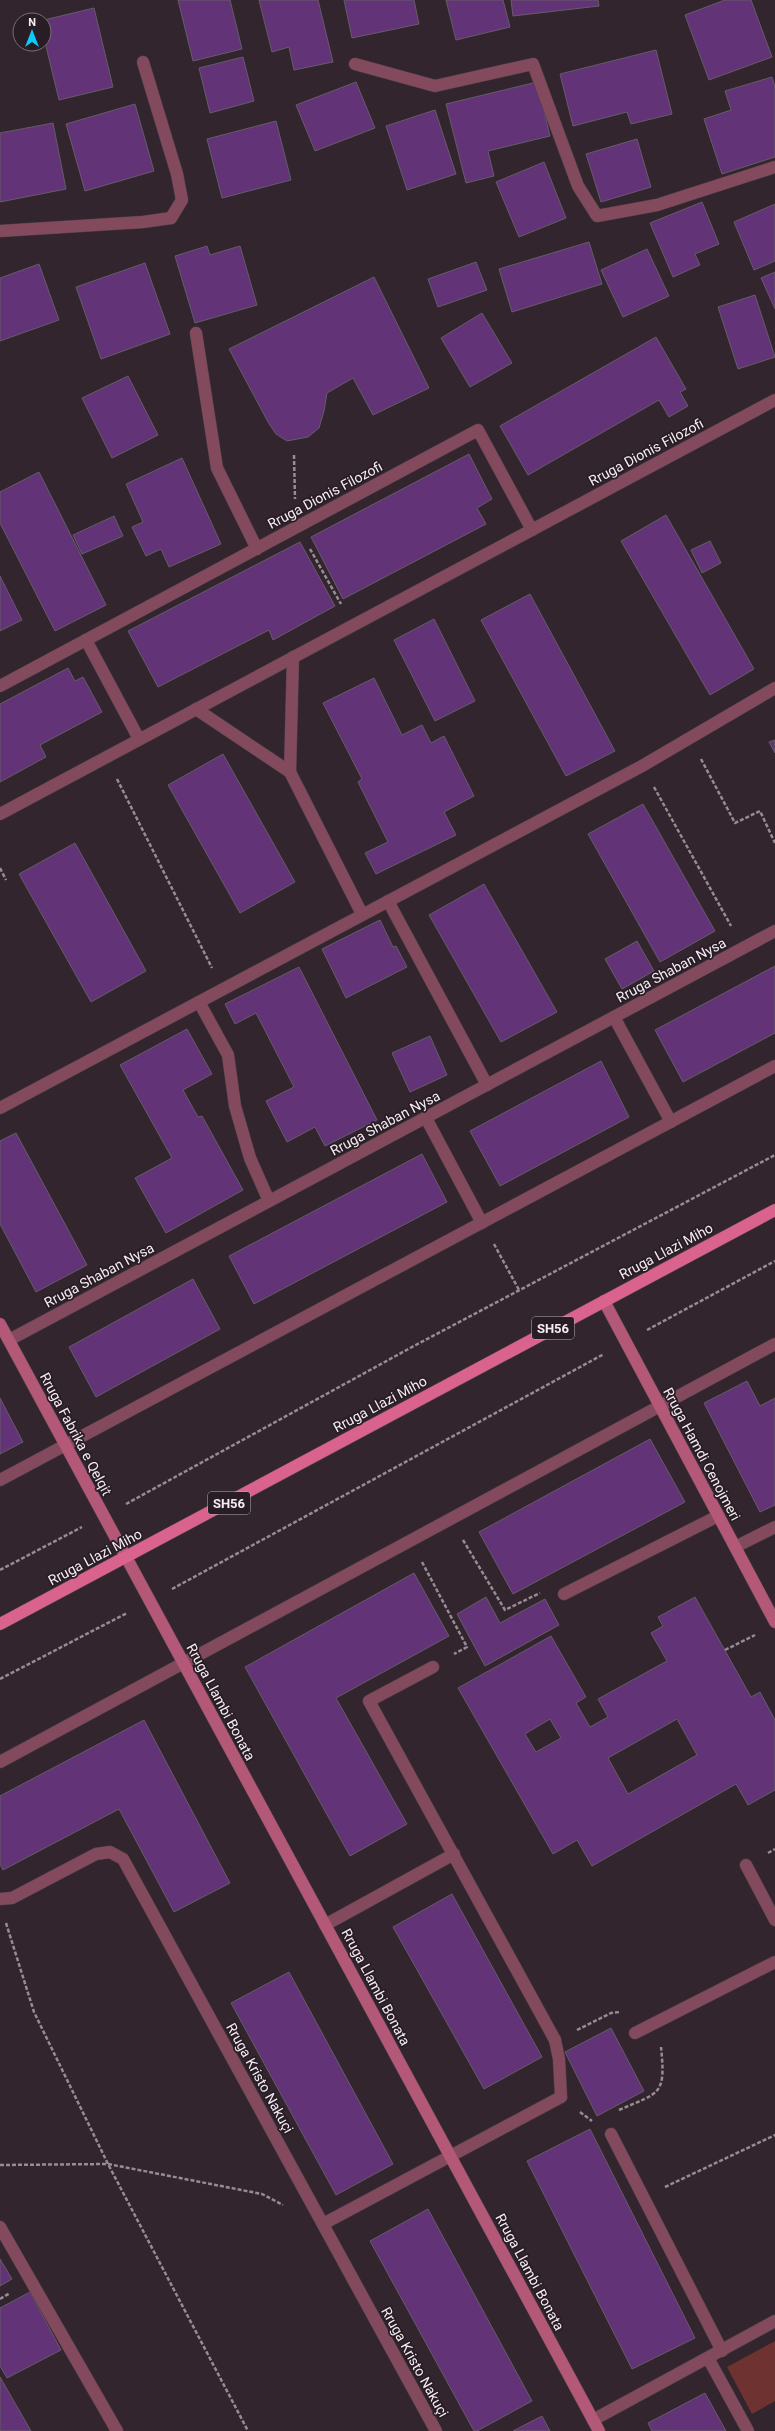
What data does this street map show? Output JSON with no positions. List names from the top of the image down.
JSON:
{
  "streets": {
    "main road": ["Rruga Llazi Miho", "SH56"],
    "street": [
      "Rruga Dionis Filozofi",
      "Rruga Shaban Nysa",
      "Rruga Fabrika e Qelqit",
      "Rruga Hamdi Cenojmeri",
      "Rruga Llambi Bonata",
      "Rruga Kristo Nakuçi"
    ]
  },
  "crossings": [
    ["Rruga Shaban Nysa", "Rruga Fabrika e Qelqit"],
    ["Rruga Llazi Miho", "Rruga Fabrika e Qelqit"],
    ["Rruga Llazi Miho", "Rruga Hamdi Cenojmeri"],
    ["Rruga Llazi Miho", "Rruga Llambi Bonata"],
    ["Rruga Fabrika e Qelqit", "Rruga Llambi Bonata"]
  ],
  "north": "top"
}
